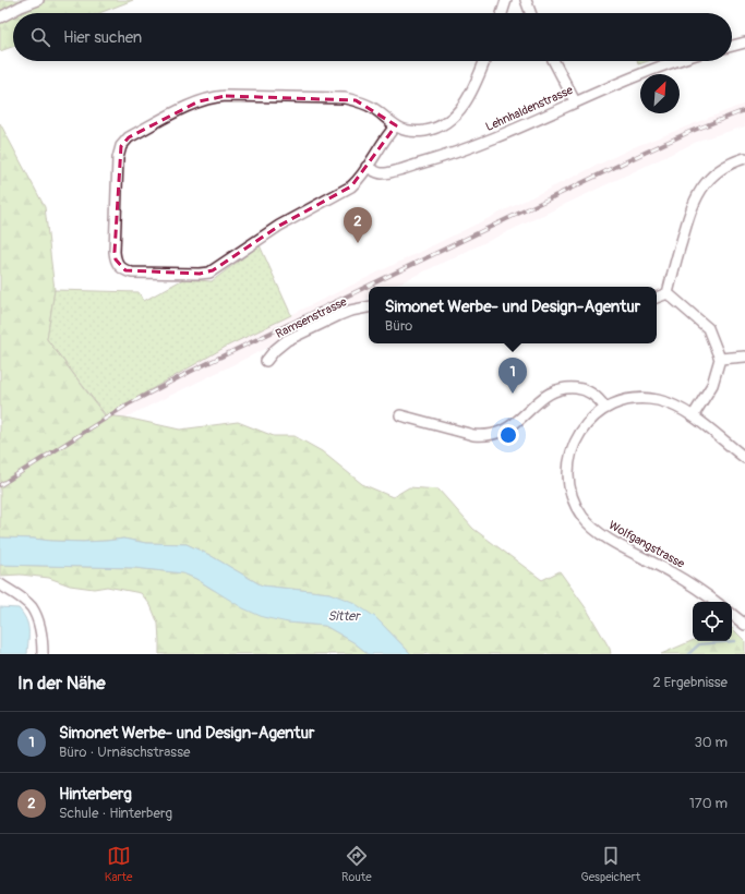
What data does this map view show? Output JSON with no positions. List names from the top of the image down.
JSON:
{
  "streets": {
    "street": ["Lehnhaldenstrasse", "Ramsenstrasse", "Wolfgangstrasse"]
  },
  "water": ["Sitter"],
  "north": "top right",
  "page": {
    "search": "Hier suchen",
    "pins": ["2", "1"],
    "popup": ["Simonet Werbe- und Design-Agentur", "Büro"],
    "heading": ["In der Nähe", "2 Ergebnisse"],
    "list": [
      {
        "mark": "1",
        "name": "Simonet Werbe- und Design-Agentur",
        "note": "Büro · Urnäschstrasse",
        "value": "30 m"
      },
      {
        "mark": "2",
        "name": "Hinterberg",
        "note": "Schule · Hinterberg",
        "value": "170 m"
      }
    ],
    "nav": ["Karte", "Route", "Gespeichert"]
  }
}
